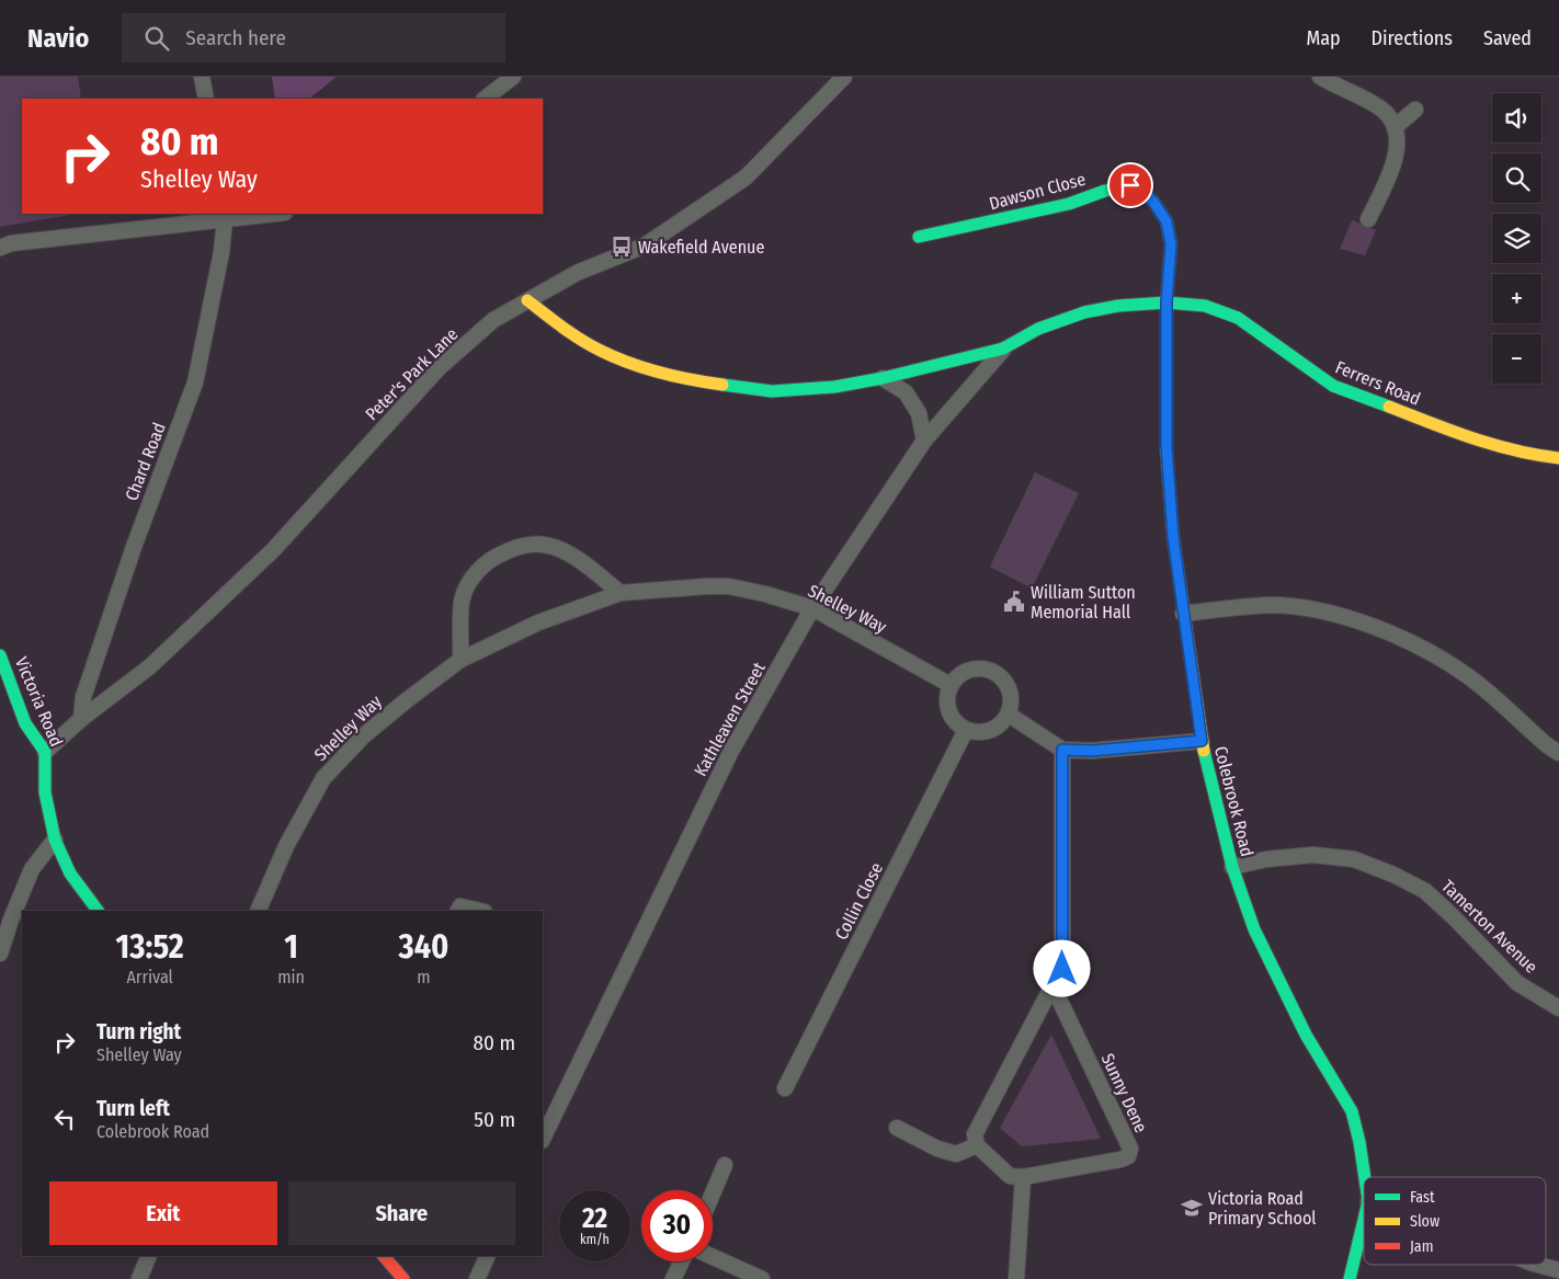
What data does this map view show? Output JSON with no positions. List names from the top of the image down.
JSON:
{
  "streets": {
    "street": [
      "Dawson Close",
      "Peter's Park Lane",
      "Ferrers Road",
      "Chard Road",
      "Shelley Way",
      "Victoria Road",
      "Kathleaven Street",
      "Colebrook Road",
      "Collin Close",
      "Tamerton Avenue",
      "Sunny Dene"
    ]
  },
  "crossings": [
    ["Dawson Close", "Ferrers Road"],
    ["Dawson Close", "Colebrook Road"],
    ["Peter's Park Lane", "Chard Road"],
    ["Peter's Park Lane", "Victoria Road"],
    ["Ferrers Road", "Colebrook Road"],
    ["Shelley Way", "Kathleaven Street"],
    ["Shelley Way", "Collin Close"],
    ["Colebrook Road", "Tamerton Avenue"]
  ],
  "places": {
    "bus stop": ["Wakefield Avenue"],
    "public building": ["William Sutton Memorial Hall"],
    "school or university": ["Victoria Road Primary School"]
  },
  "legend": ["Fast", "Slow", "Jam"],
  "page": {
    "header": "Navio",
    "search": "Search here",
    "nav": ["Map", "Directions", "Saved"],
    "map_buttons": ["+", "−"],
    "turn": ["80 m", "Shelley Way"],
    "eta": [
      "13:52",
      "Arrival",
      "1",
      "min",
      "340",
      "m"
    ],
    "list": [
      {
        "name": "Turn right",
        "note": "Shelley Way",
        "value": "80 m"
      },
      {
        "name": "Turn left",
        "note": "Colebrook Road",
        "value": "50 m"
      }
    ],
    "buttons": ["Exit", "Share"],
    "speed": "22 km/h",
    "limit": "30"
  }
}
